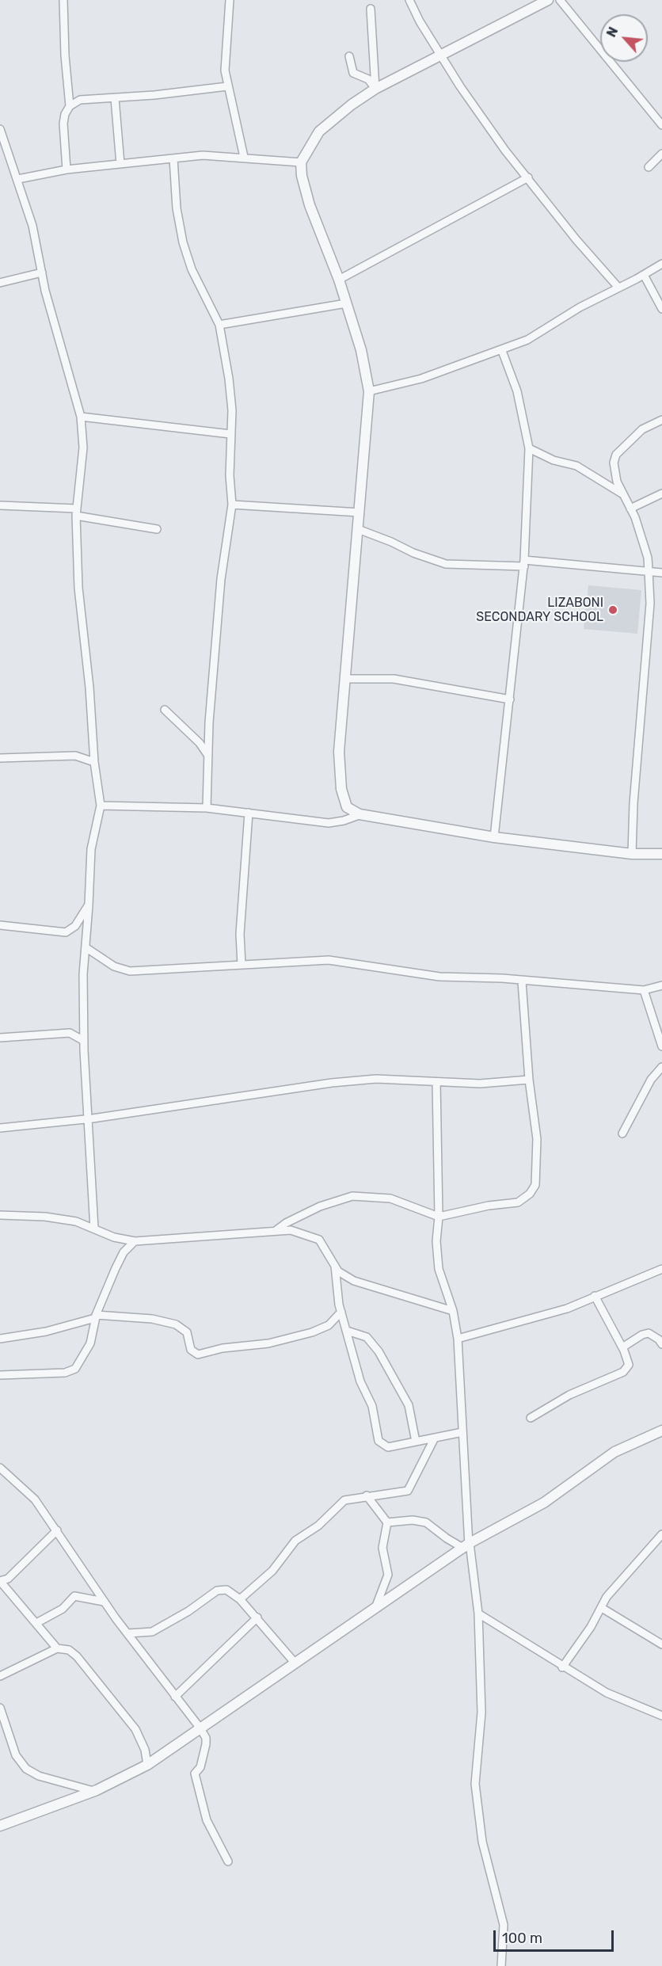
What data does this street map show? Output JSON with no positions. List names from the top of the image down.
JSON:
{
  "places": ["LIZABONI SECONDARY SCHOOL"],
  "scale_bar": "100 m",
  "north": "top left"
}
